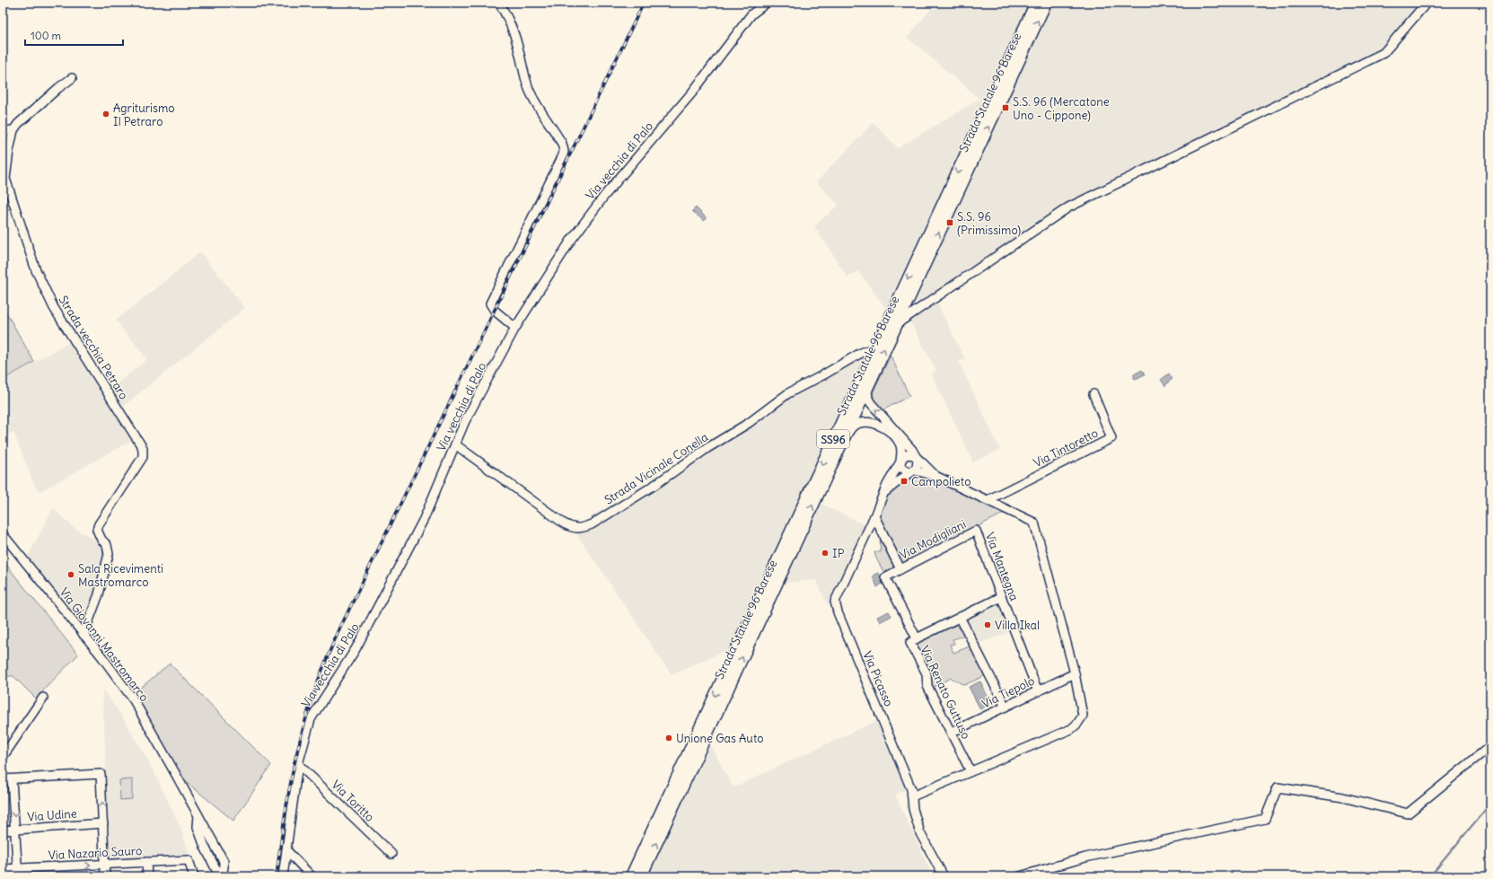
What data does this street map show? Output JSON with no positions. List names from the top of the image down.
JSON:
{
  "streets": {
    "main road": ["Strada Statale 96 Barese", "SS96"],
    "street": [
      "Via vecchia di Palo",
      "Strada vecchia Petraro",
      "Via Tintoretto",
      "Strada Vicinale Conella",
      "Via Modigliani",
      "Via Mantegna",
      "Via Giovanni Mastromarco",
      "Via Picasso",
      "Via Renato Guttuso",
      "Via Tiepolo",
      "Via Toritto",
      "Via Udine",
      "Via Nazario Sauro"
    ]
  },
  "crossings": [
    ["Strada Statale 96 Barese", "Strada Vicinale Conella"],
    ["Via vecchia di Palo", "Strada Vicinale Conella"],
    ["Via vecchia di Palo", "Via Toritto"],
    ["Strada vecchia Petraro", "Via Giovanni Mastromarco"],
    ["Via Modigliani", "Via Mantegna"],
    ["Via Modigliani", "Via Renato Guttuso"],
    ["Via Mantegna", "Via Tiepolo"],
    ["Via Renato Guttuso", "Via Tiepolo"]
  ],
  "one_way": ["Via Nazario Sauro"],
  "places": {
    "transit": ["S.S. 96 (Mercatone Uno - Cippone)", "S.S. 96 (Primissimo)", "Campolieto"],
    "other": [
      "Agriturismo Il Petraro",
      "IP",
      "Sala Ricevimenti Mastromarco",
      "Villa Ikal",
      "Unione Gas Auto"
    ]
  },
  "scale_bar": "100 m"
}
